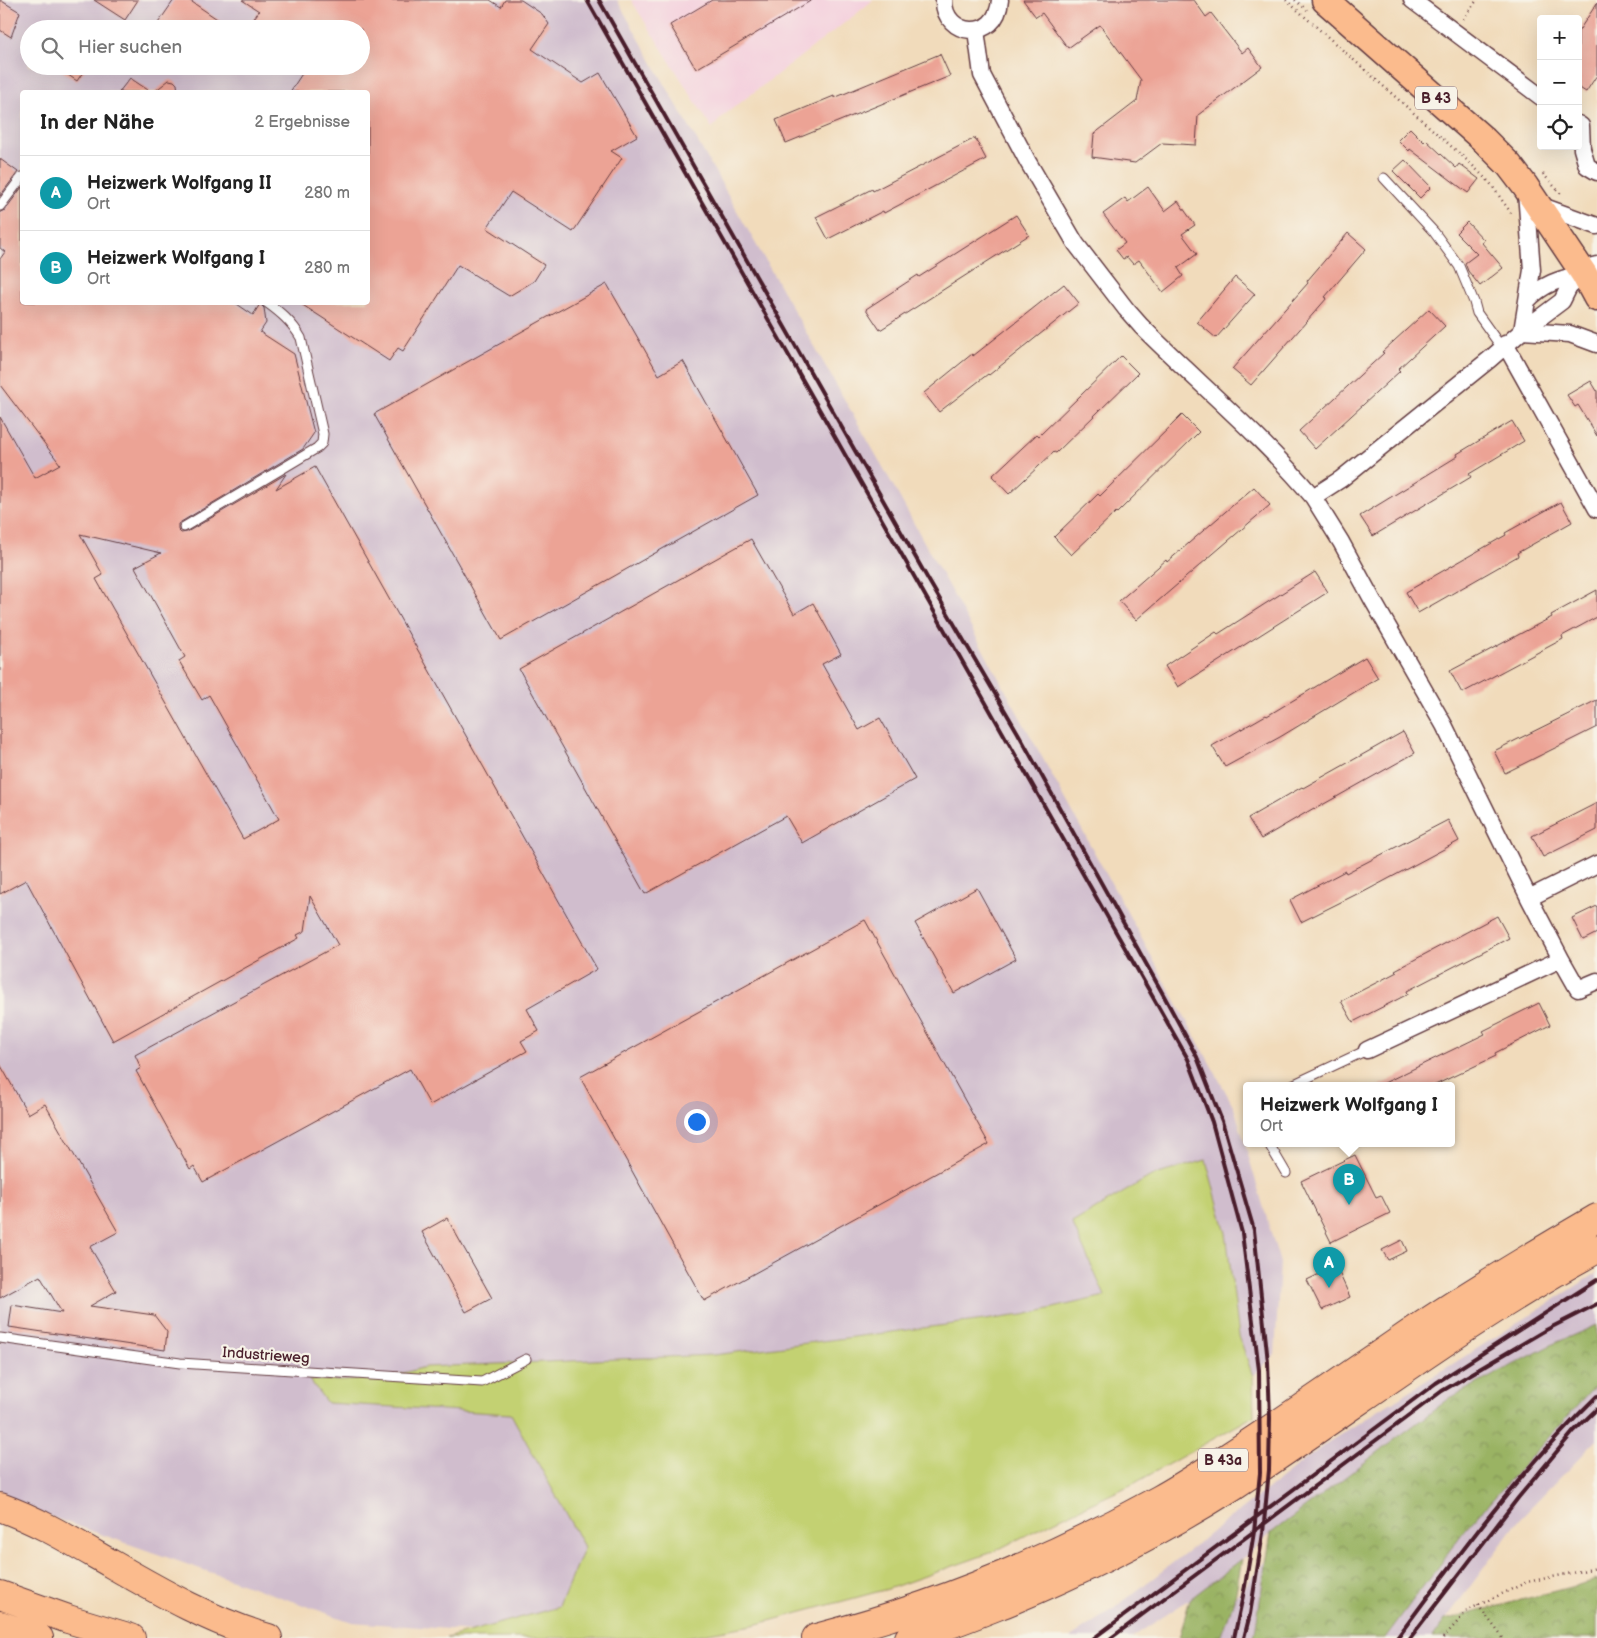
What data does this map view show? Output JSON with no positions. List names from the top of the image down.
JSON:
{
  "streets": {
    "highway": ["B 43a"],
    "main road": ["B 43"],
    "lane": ["Industrieweg"]
  },
  "page": {
    "map_buttons": ["+", "−"],
    "search": "Hier suchen",
    "heading": ["In der Nähe", "2 Ergebnisse"],
    "list": [
      {
        "mark": "A",
        "name": "Heizwerk Wolfgang II",
        "note": "Ort",
        "value": "280 m"
      },
      {
        "mark": "B",
        "name": "Heizwerk Wolfgang I",
        "note": "Ort",
        "value": "280 m"
      }
    ],
    "popup": ["Heizwerk Wolfgang I", "Ort"],
    "pins": ["B", "A"]
  }
}
